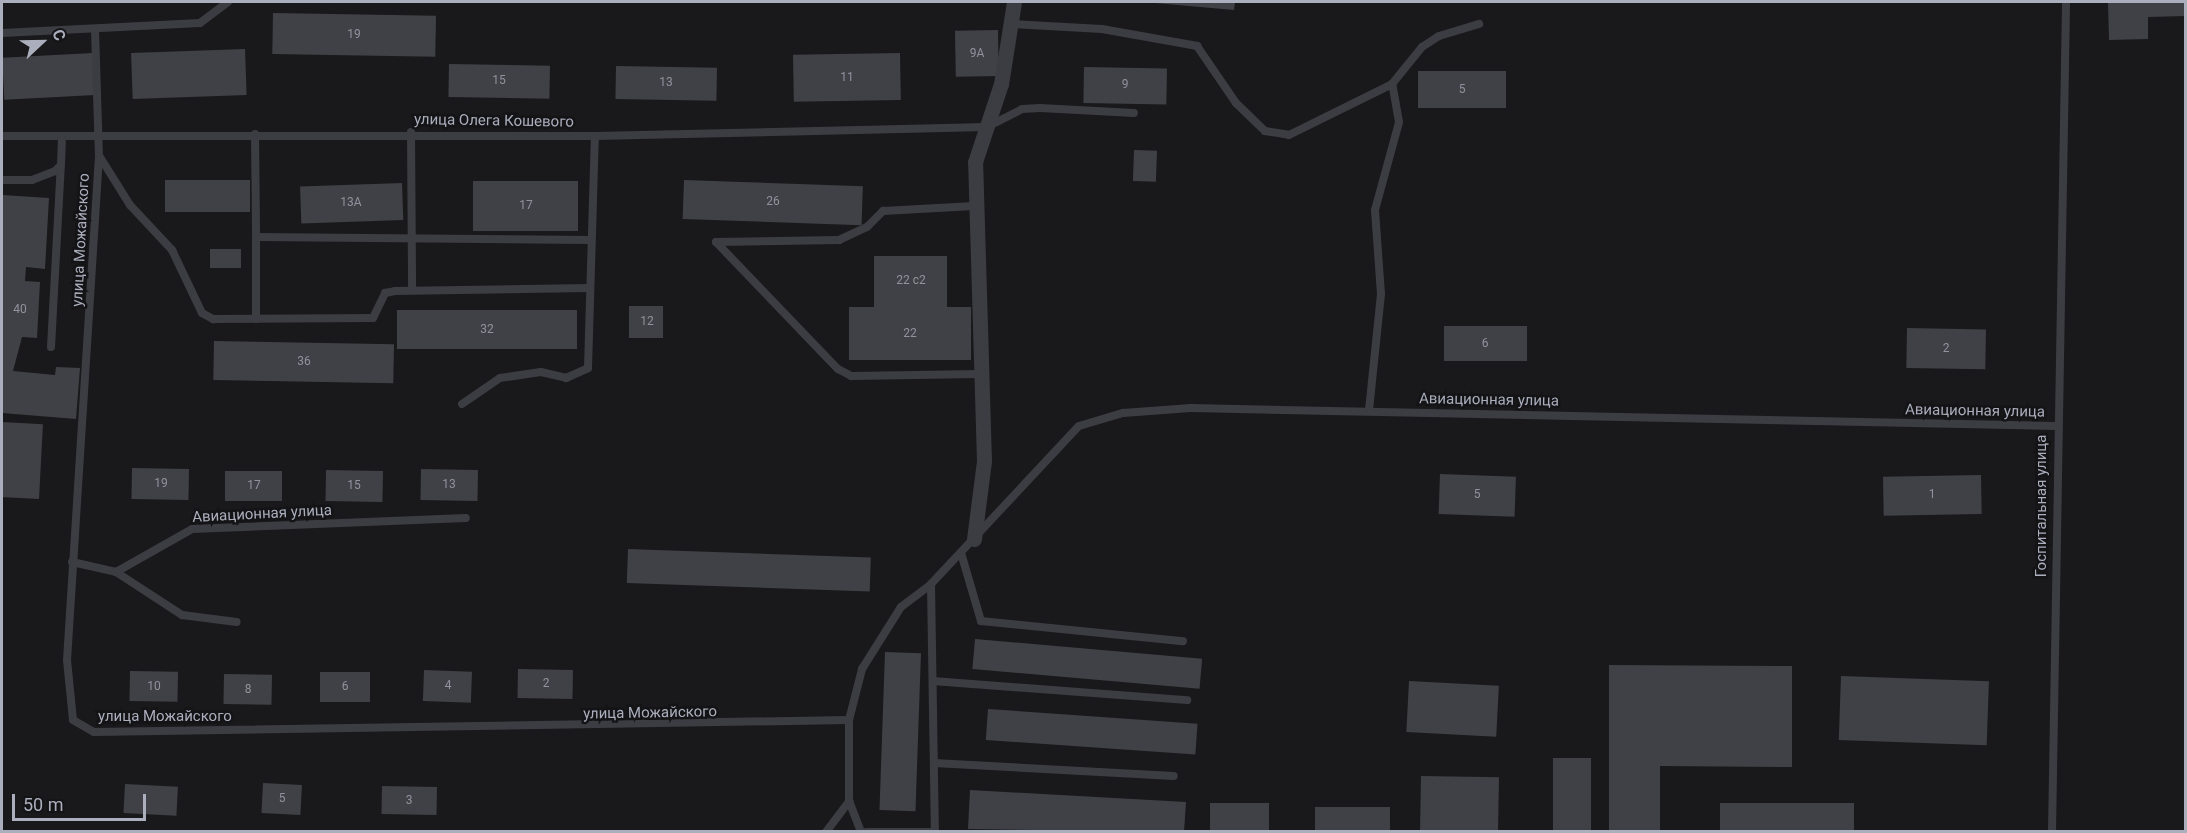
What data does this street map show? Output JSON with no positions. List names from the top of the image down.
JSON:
{
  "streets": {
    "lane": [
      "улица Олега Кошевого",
      "улица Можайского",
      "Авиационная улица",
      "Госпитальная улица"
    ]
  },
  "crossings": [
    ["улица Олега Кошевого", "улица Можайского"],
    ["улица Можайского", "Авиационная улица"],
    ["Авиационная улица", "Госпитальная улица"]
  ],
  "house_numbers": [
    "19",
    "9А",
    "11",
    "15",
    "13",
    "9",
    "5",
    "26",
    "13А",
    "17",
    "22 с2",
    "40",
    "12",
    "32",
    "22",
    "6",
    "2",
    "36",
    "19",
    "13",
    "17",
    "15",
    "5",
    "1",
    "2",
    "4",
    "10",
    "6",
    "8",
    "5",
    "3"
  ],
  "scale_bar": "50 m",
  "north": "right"
}
